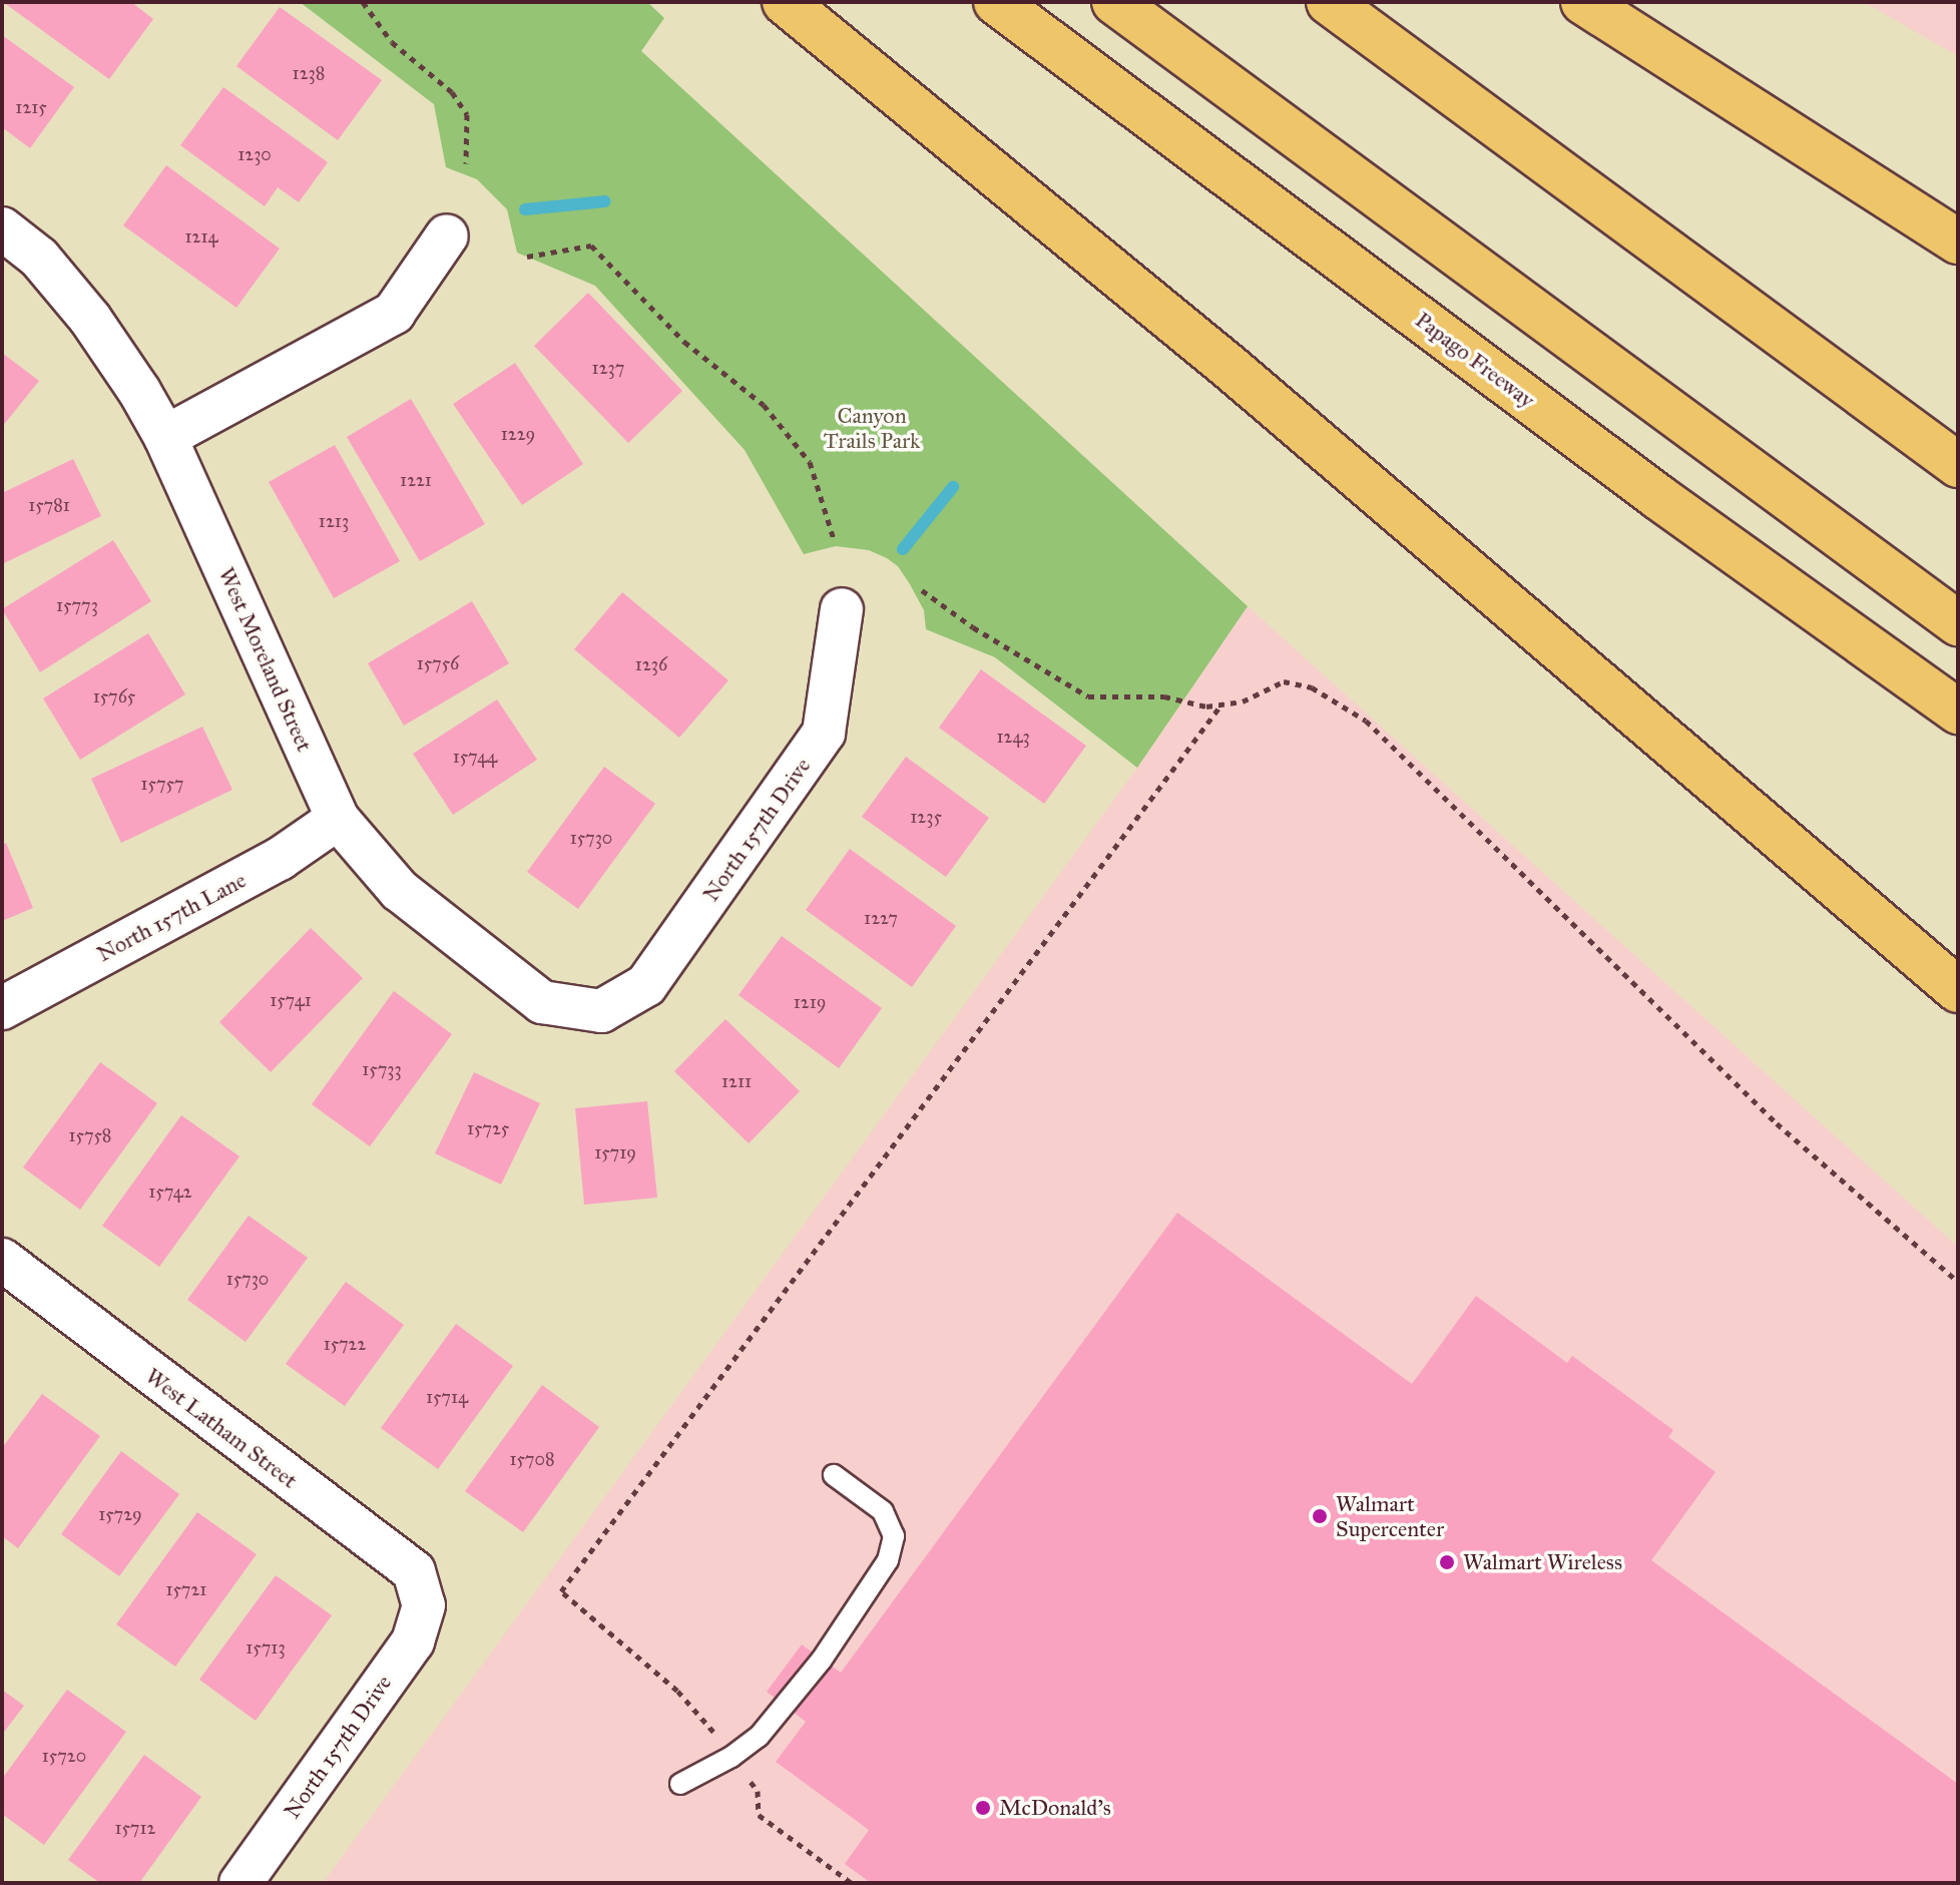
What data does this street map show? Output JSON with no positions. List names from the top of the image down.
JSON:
{
  "streets": {
    "highway": ["Papago Freeway"],
    "street": [
      "West Moreland Street",
      "North 157th Drive",
      "North 157th Lane",
      "West Latham Street"
    ]
  },
  "crossings": [
    ["West Moreland Street", "North 157th Drive"],
    ["West Moreland Street", "North 157th Lane"],
    ["North 157th Drive", "West Latham Street"]
  ],
  "parks": ["Canyon Trails Park"],
  "places": ["Walmart Supercenter", "Walmart Wireless", "McDonald's"],
  "house_numbers": [
    "1238",
    "1215",
    "1230",
    "1214",
    "1237",
    "1229",
    "1221",
    "15781",
    "1213",
    "15773",
    "15756",
    "1236",
    "15765",
    "1243",
    "15744",
    "15757",
    "1235",
    "15730",
    "1227",
    "15741",
    "1219",
    "15733",
    "1211",
    "15725",
    "15758",
    "15719",
    "15742",
    "15730",
    "15722",
    "15714",
    "15708",
    "15729",
    "15721",
    "15713",
    "15720",
    "15712"
  ]
}
